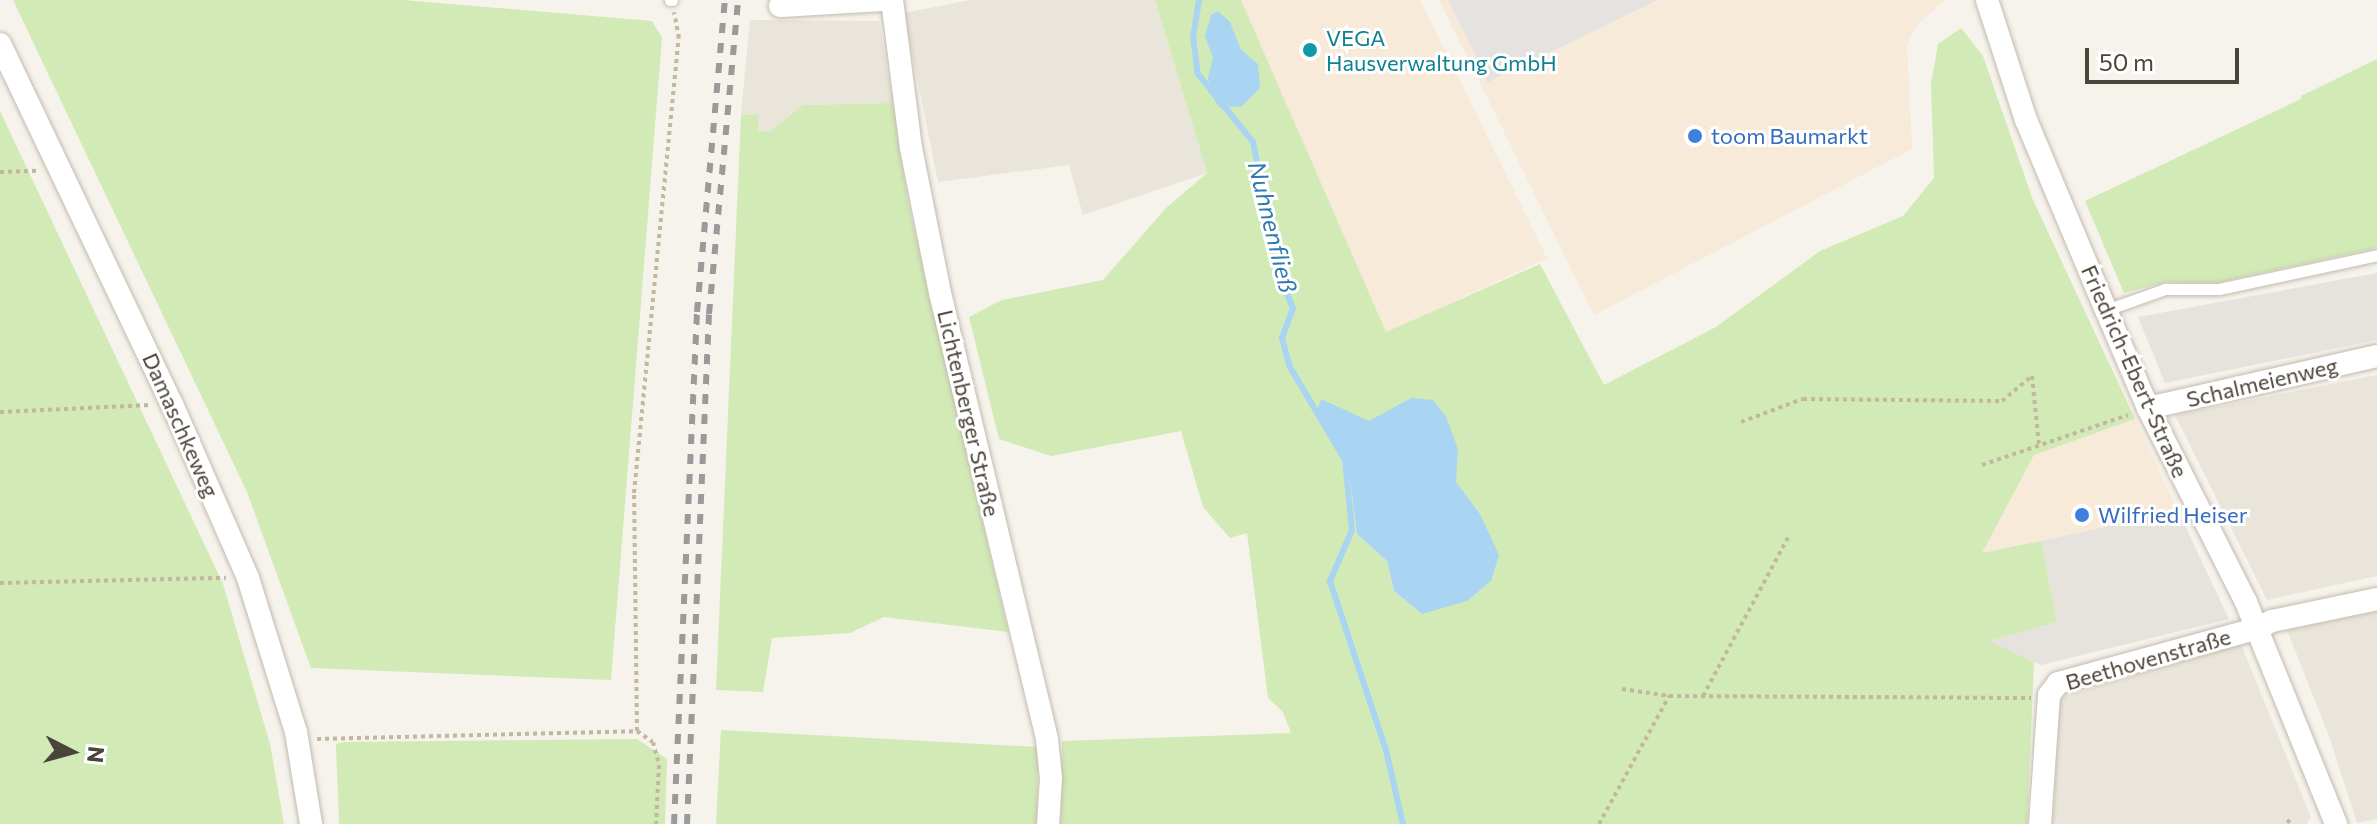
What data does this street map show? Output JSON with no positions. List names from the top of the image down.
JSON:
{
  "streets": {
    "street": [
      "Friedrich-Ebert-Straße",
      "Schalmeienweg",
      "Lichtenberger Straße",
      "Damaschkeweg",
      "Beethovenstraße"
    ]
  },
  "crossings": [
    ["Friedrich-Ebert-Straße", "Schalmeienweg"],
    ["Friedrich-Ebert-Straße", "Beethovenstraße"]
  ],
  "water": ["Nuhnenfließ"],
  "places": ["VEGA Hausverwaltung GmbH", "toom Baumarkt", "Wilfried Heiser"],
  "scale_bar": "50 m",
  "north": "right"
}
